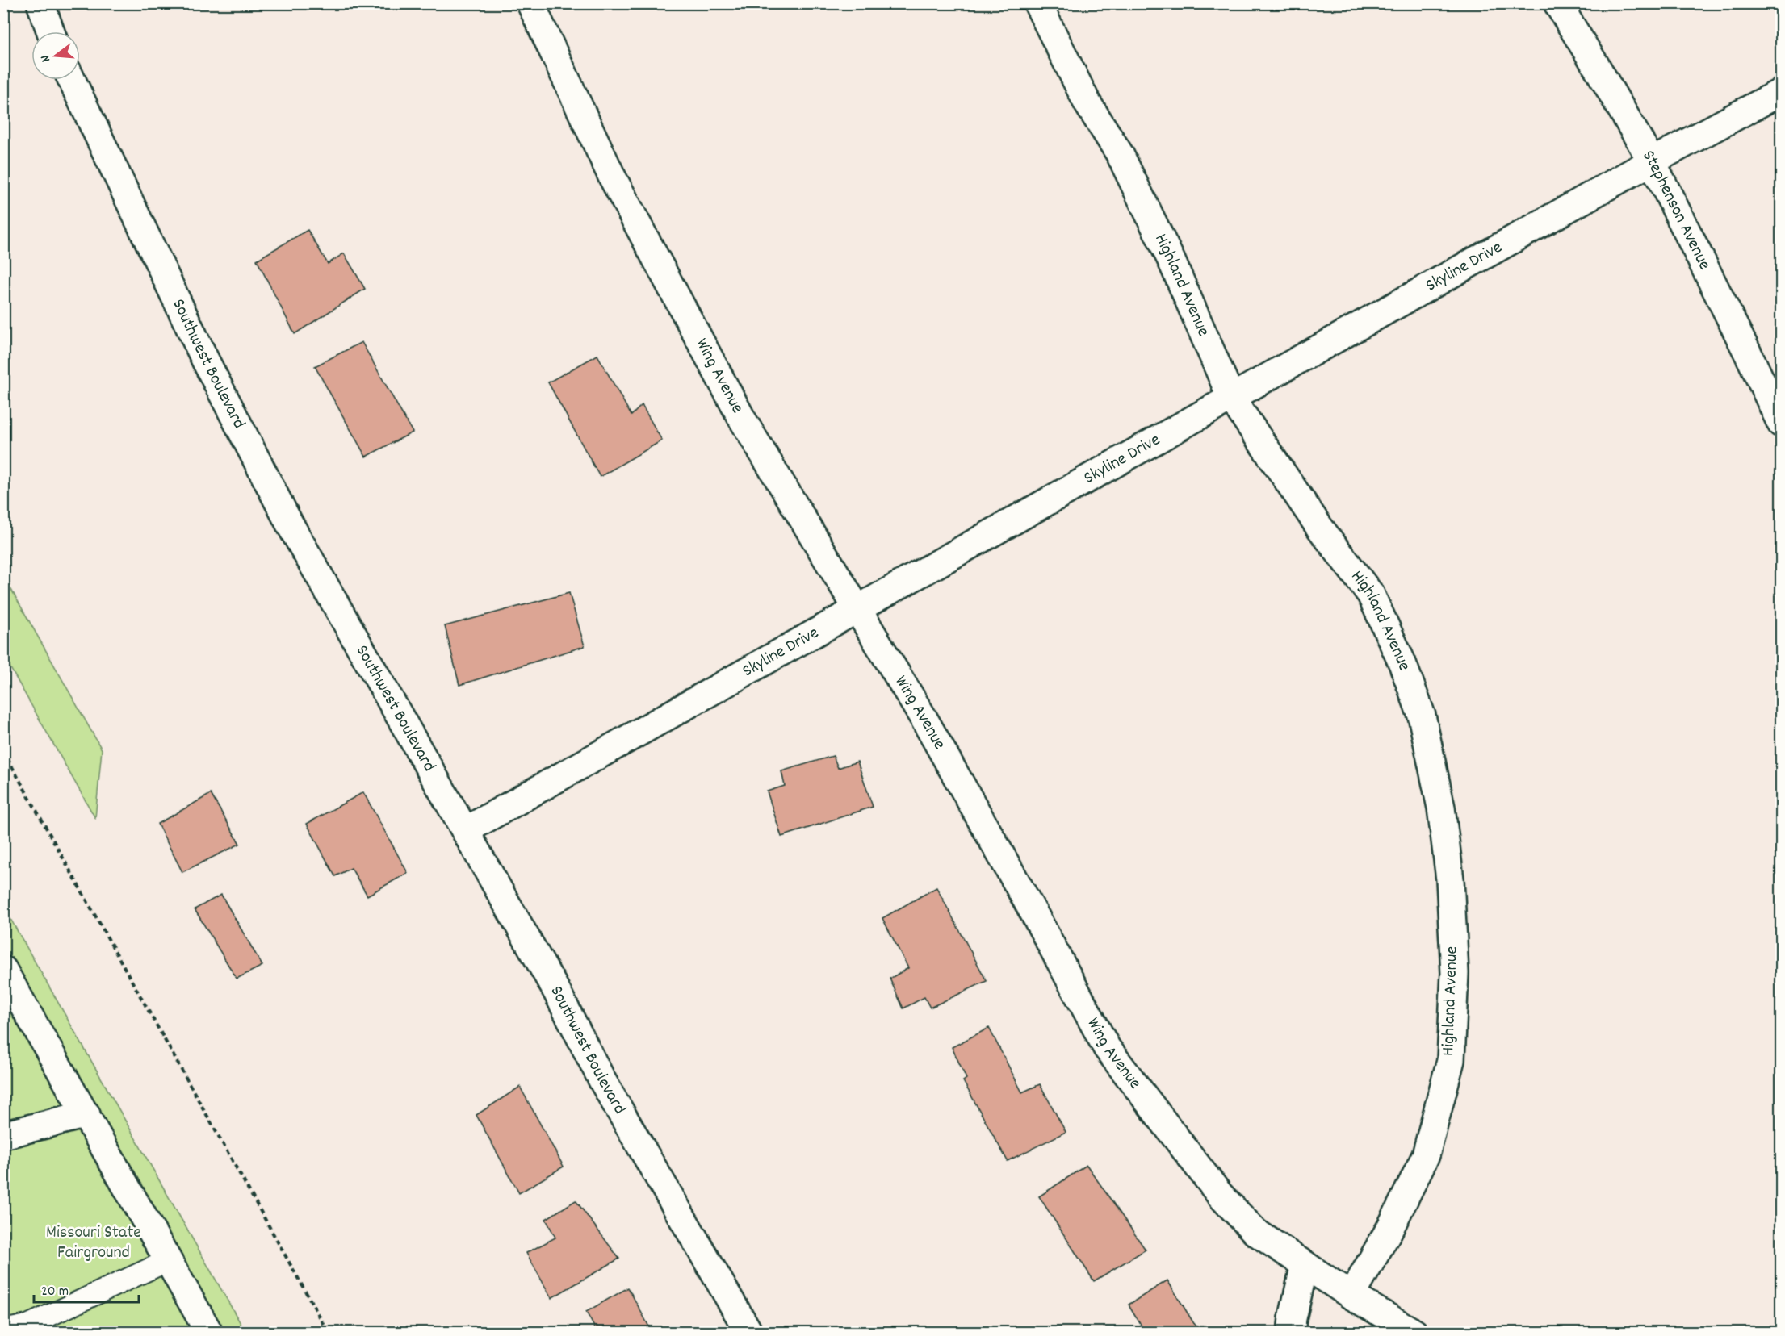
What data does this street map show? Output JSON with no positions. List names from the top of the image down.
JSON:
{
  "streets": {
    "street": [
      "Stephenson Avenue",
      "Skyline Drive",
      "Highland Avenue",
      "Southwest Boulevard",
      "Wing Avenue"
    ]
  },
  "crossings": [
    ["Stephenson Avenue", "Skyline Drive"],
    ["Skyline Drive", "Highland Avenue"],
    ["Skyline Drive", "Southwest Boulevard"],
    ["Skyline Drive", "Wing Avenue"],
    ["Highland Avenue", "Wing Avenue"]
  ],
  "parks": ["Missouri State Fairground"],
  "scale_bar": "20 m",
  "north": "left"
}
